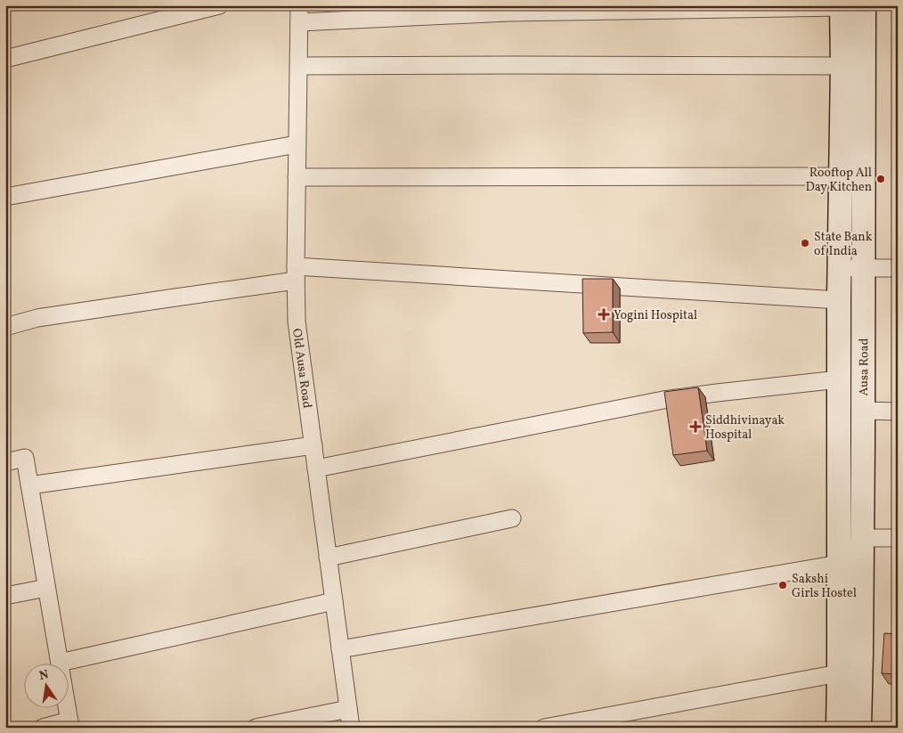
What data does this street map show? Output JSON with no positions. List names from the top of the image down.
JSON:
{
  "streets": {
    "main road": ["Ausa Road"],
    "street": ["Old Ausa Road"]
  },
  "places": {
    "other": ["Rooftop All Day Kitchen", "State Bank of India", "Sakshi Girls Hostel"],
    "health": ["Yogini Hospital", "Siddhivinayak Hospital"]
  },
  "north": "top"
}
